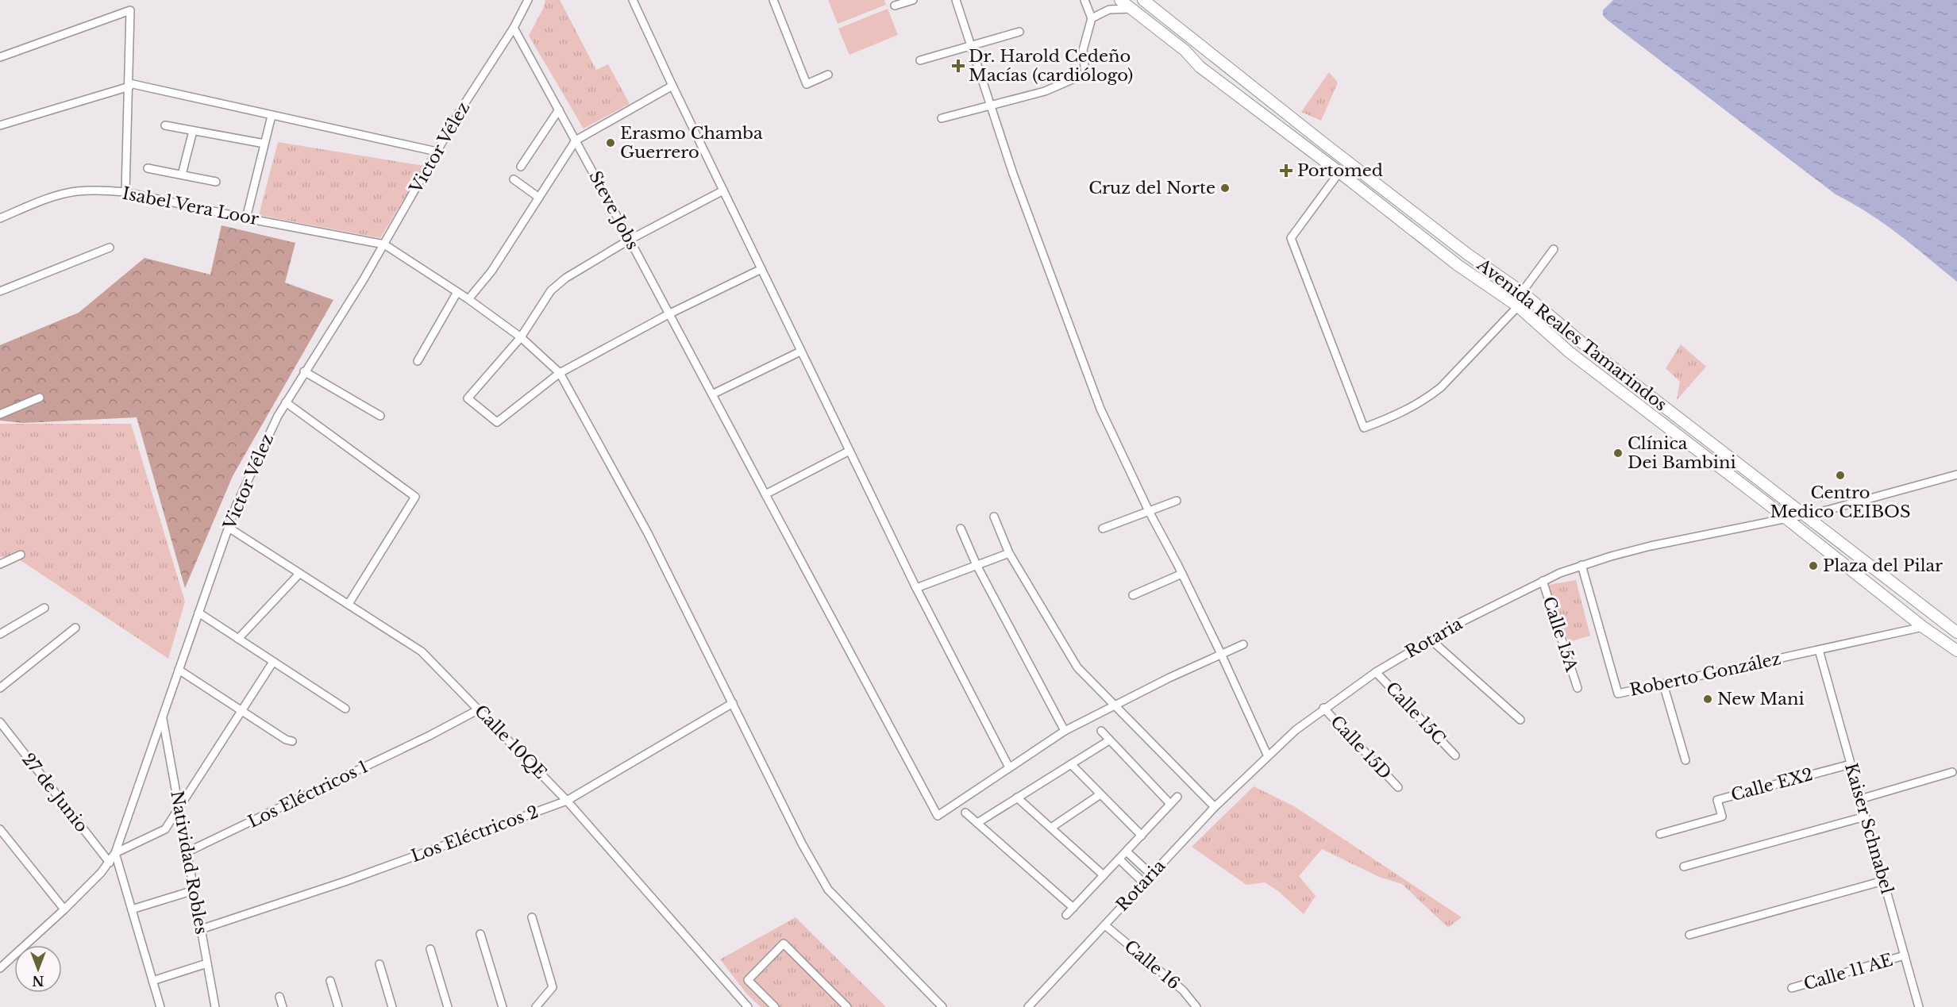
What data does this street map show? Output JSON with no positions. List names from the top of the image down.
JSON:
{
  "streets": {
    "main road": ["Avenida Reales Tamarindos"],
    "street": [
      "Victor Vélez",
      "Isabel Vera Loor",
      "Steve Jobs",
      "Calle 15A",
      "Rotaria",
      "Roberto González",
      "Calle 15C",
      "Calle 10QE",
      "Calle 15D",
      "Calle EX2",
      "27 de Junio",
      "Los Eléctricos 1",
      "Kaiser Schnabel",
      "Los Eléctricos 2",
      "Natividad Robles",
      "Calle 16",
      "Calle 11 AE"
    ]
  },
  "crossings": [
    ["Victor Vélez", "Isabel Vera Loor"],
    ["Victor Vélez", "Steve Jobs"],
    ["Victor Vélez", "Calle 10QE"],
    ["Victor Vélez", "27 de Junio"],
    ["Victor Vélez", "Natividad Robles"],
    ["Avenida Reales Tamarindos", "Rotaria"],
    ["Avenida Reales Tamarindos", "Roberto González"],
    ["Calle 15A", "Rotaria"],
    ["Rotaria", "Roberto González"],
    ["Rotaria", "Calle 15C"],
    ["Rotaria", "Calle 15D"],
    ["Rotaria", "Calle 16"],
    ["Roberto González", "Kaiser Schnabel"],
    ["Calle 10QE", "Los Eléctricos 1"],
    ["Calle 10QE", "Los Eléctricos 2"],
    ["Calle EX2", "Kaiser Schnabel"],
    ["Los Eléctricos 1", "Natividad Robles"],
    ["Kaiser Schnabel", "Calle 11 AE"],
    ["Los Eléctricos 2", "Natividad Robles"]
  ],
  "places": {
    "health": ["Dr. Harold Cedeño Macías (cardiólogo)", "Portomed"],
    "other": [
      "Erasmo Chamba Guerrero",
      "Cruz del Norte",
      "Clínica Dei Bambini",
      "Centro Medico CEIBOS",
      "Plaza del Pilar",
      "New Mani"
    ]
  },
  "north": "bottom"
}
